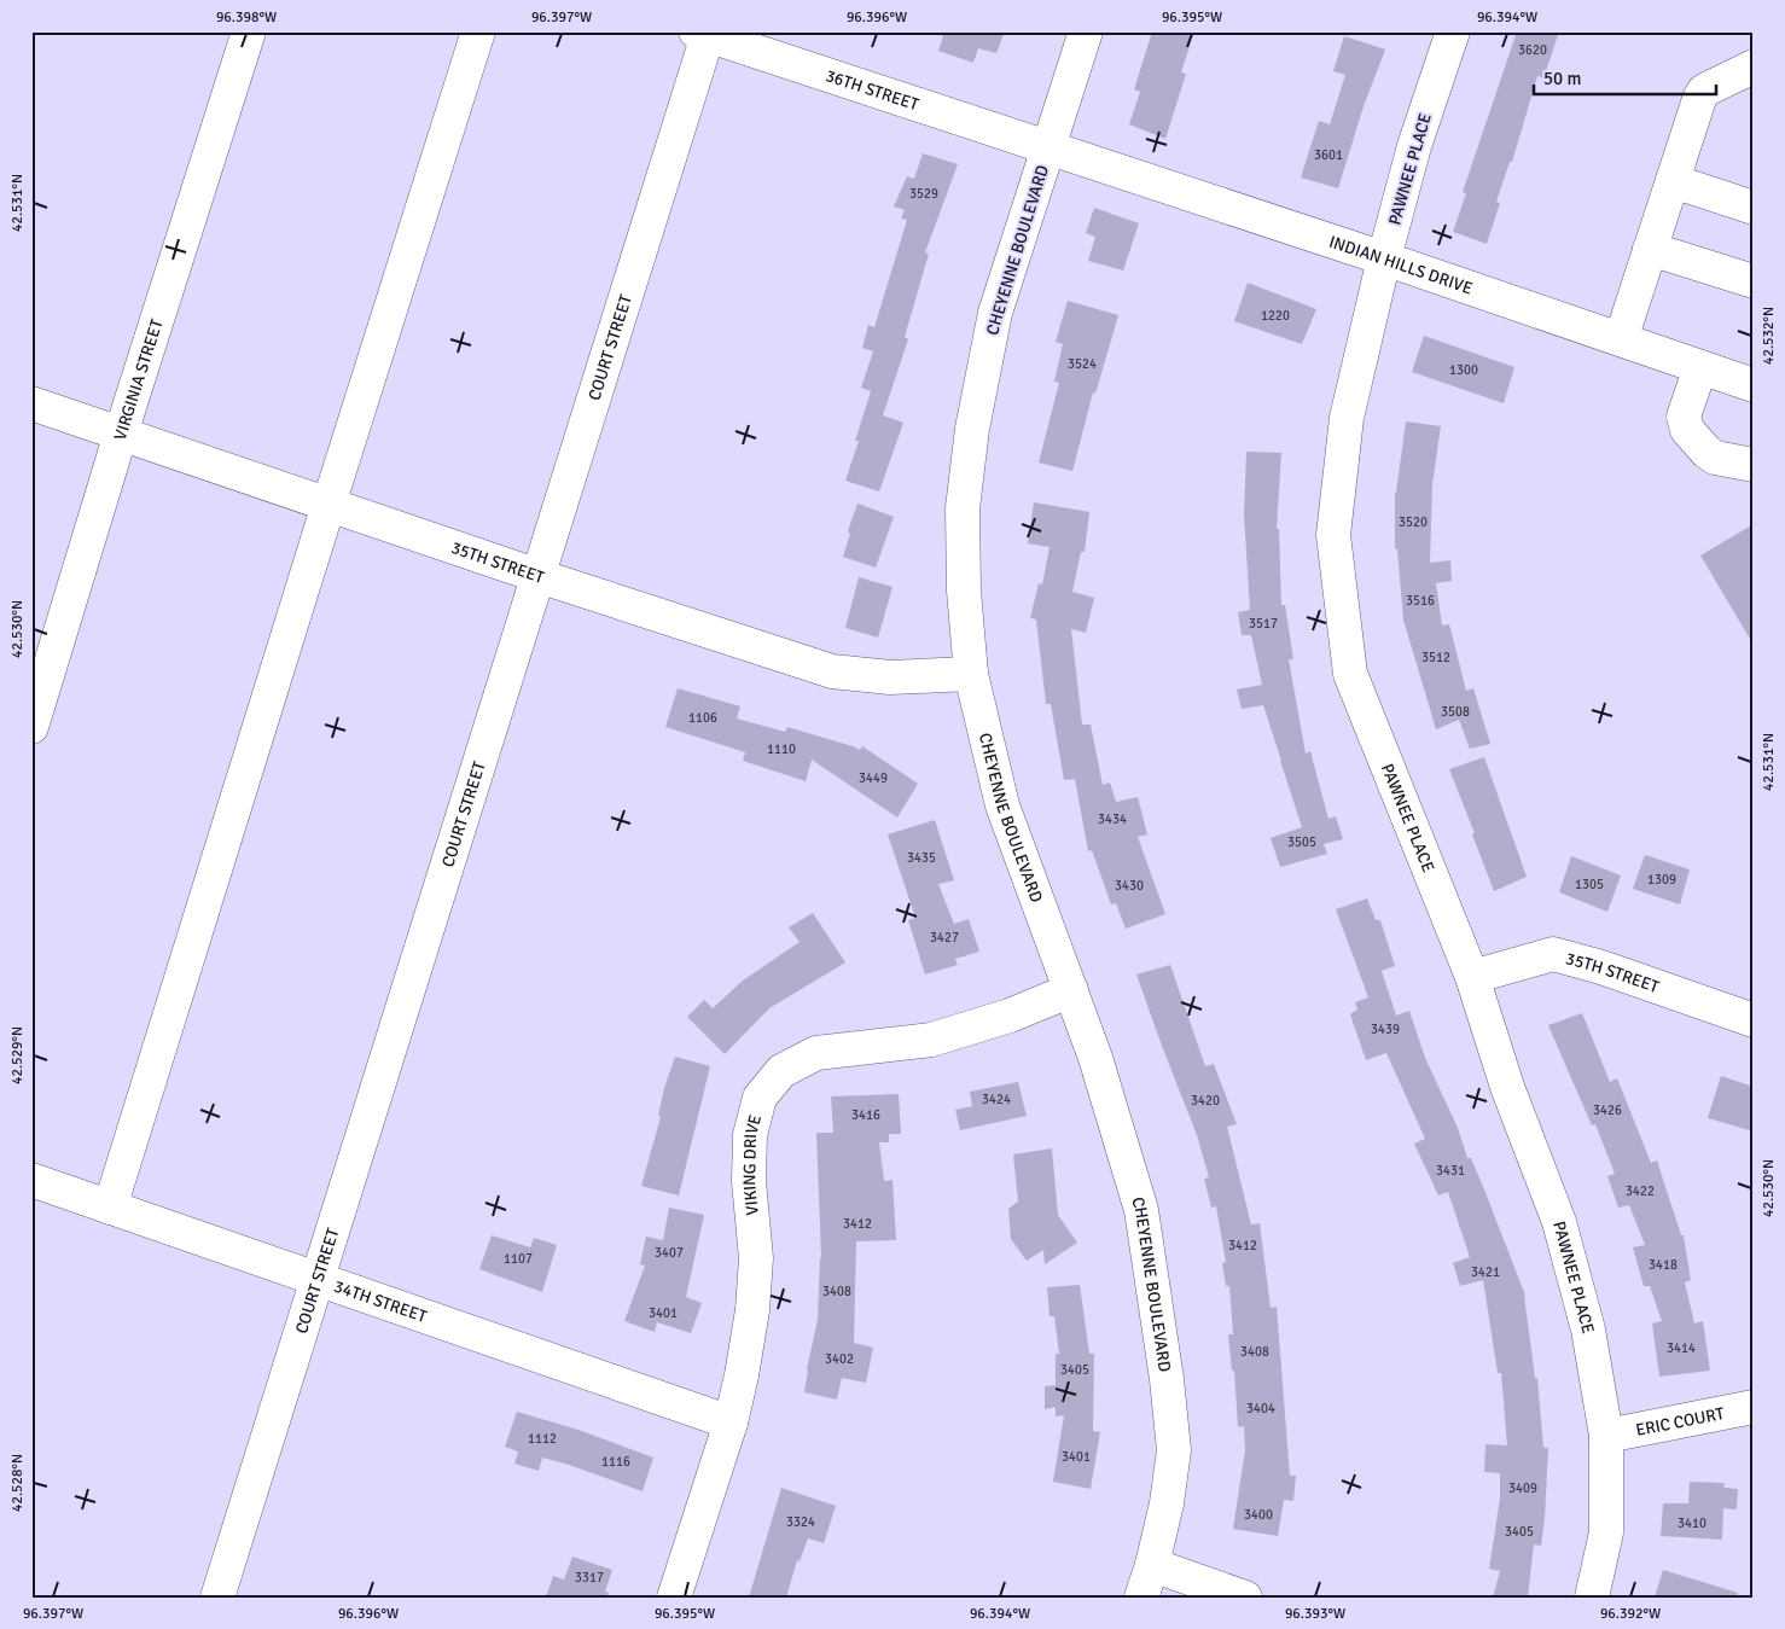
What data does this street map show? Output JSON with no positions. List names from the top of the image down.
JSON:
{
  "streets": {
    "street": [
      "36TH STREET",
      "PAWNEE PLACE",
      "CHEYENNE BOULEVARD",
      "INDIAN HILLS DRIVE",
      "COURT STREET",
      "VIRGINIA STREET",
      "35TH STREET",
      "VIKING DRIVE",
      "34TH STREET",
      "ERIC COURT"
    ]
  },
  "crossings": [
    ["36TH STREET", "CHEYENNE BOULEVARD"],
    ["36TH STREET", "INDIAN HILLS DRIVE"],
    ["36TH STREET", "COURT STREET"],
    ["PAWNEE PLACE", "INDIAN HILLS DRIVE"],
    ["PAWNEE PLACE", "35TH STREET"],
    ["PAWNEE PLACE", "ERIC COURT"],
    ["CHEYENNE BOULEVARD", "INDIAN HILLS DRIVE"],
    ["CHEYENNE BOULEVARD", "35TH STREET"],
    ["CHEYENNE BOULEVARD", "VIKING DRIVE"],
    ["COURT STREET", "35TH STREET"],
    ["COURT STREET", "34TH STREET"],
    ["VIRGINIA STREET", "35TH STREET"],
    ["VIKING DRIVE", "34TH STREET"]
  ],
  "house_numbers": [
    "3620",
    "3601",
    "3529",
    "1220",
    "3524",
    "1300",
    "3520",
    "3516",
    "3517",
    "3512",
    "3508",
    "1106",
    "1110",
    "3449",
    "3434",
    "3505",
    "3435",
    "1309",
    "1305",
    "3430",
    "3427",
    "3439",
    "3424",
    "3420",
    "3426",
    "3416",
    "3431",
    "3422",
    "3412",
    "3412",
    "3407",
    "1107",
    "3418",
    "3421",
    "3408",
    "3401",
    "3414",
    "3408",
    "3402",
    "3405",
    "3404",
    "1112",
    "3401",
    "1116",
    "3409",
    "3400",
    "3324",
    "3410",
    "3405",
    "3317"
  ],
  "scale_bar": "50 m",
  "coordinates": [
    "96.398°W",
    "96.397°W",
    "96.396°W",
    "96.395°W",
    "96.394°W",
    "42.531°N",
    "42.532°N",
    "42.530°N",
    "42.529°N",
    "42.528°N",
    "96.393°W",
    "96.392°W"
  ]
}
